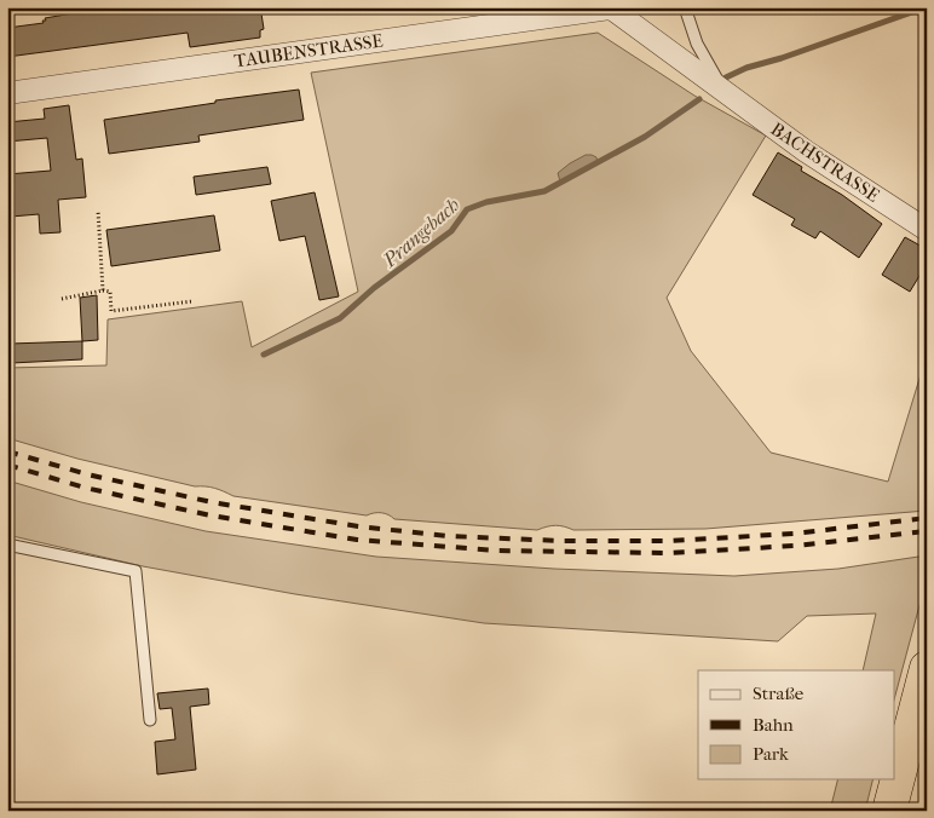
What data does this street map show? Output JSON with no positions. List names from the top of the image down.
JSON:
{
  "streets": {
    "street": ["TAUBENSTRASSE", "BACHSTRASSE"]
  },
  "crossings": [
    ["TAUBENSTRASSE", "BACHSTRASSE"]
  ],
  "water": ["Prangebach"],
  "legend": ["Straße", "Bahn", "Park"]
}
